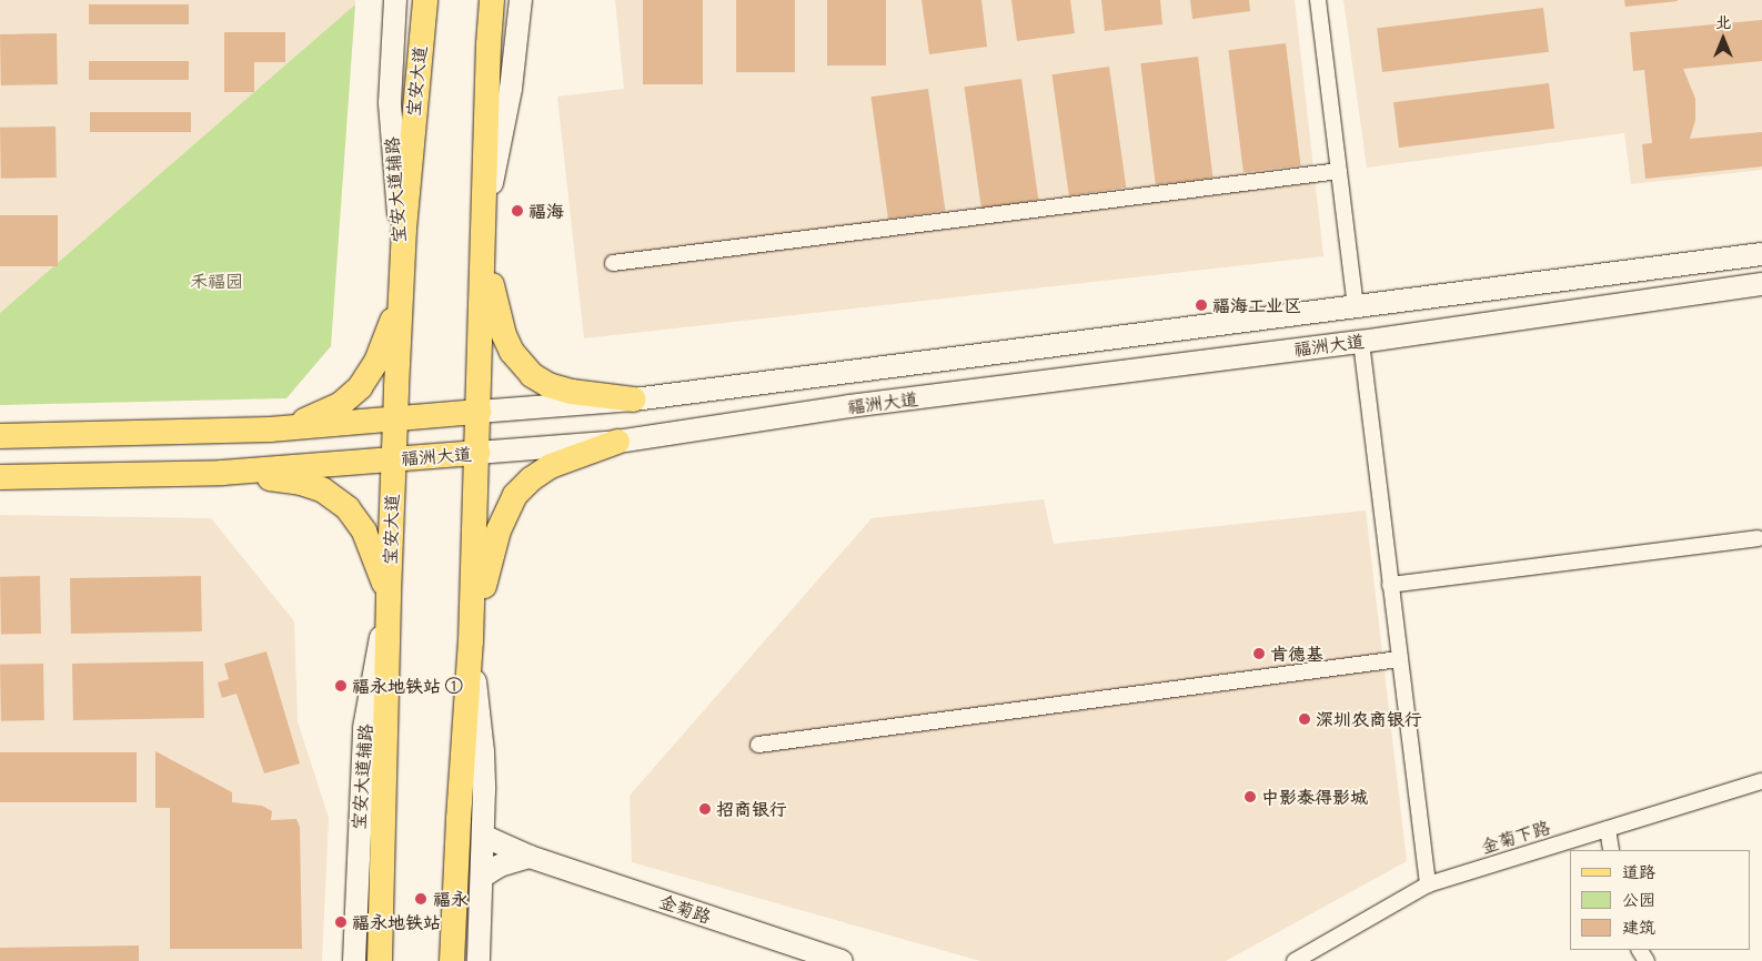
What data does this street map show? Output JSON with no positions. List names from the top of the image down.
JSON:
{
  "streets": {
    "main road": [
      "宝安大道",
      "宝安大道辅路",
      "福洲大道",
      "金菊路"
    ],
    "street": ["金菊下路"]
  },
  "crossings": [
    ["宝安大道", "宝安大道辅路"],
    ["宝安大道", "福洲大道"]
  ],
  "parks": ["禾福园"],
  "places": [
    "福海",
    "福海工业区",
    "肯德基",
    "福永地铁站 ①",
    "深圳农商银行",
    "中影泰得影城",
    "招商银行",
    "福永",
    "福永地铁站"
  ],
  "legend": ["道路", "公园", "建筑"],
  "north": "top"
}
